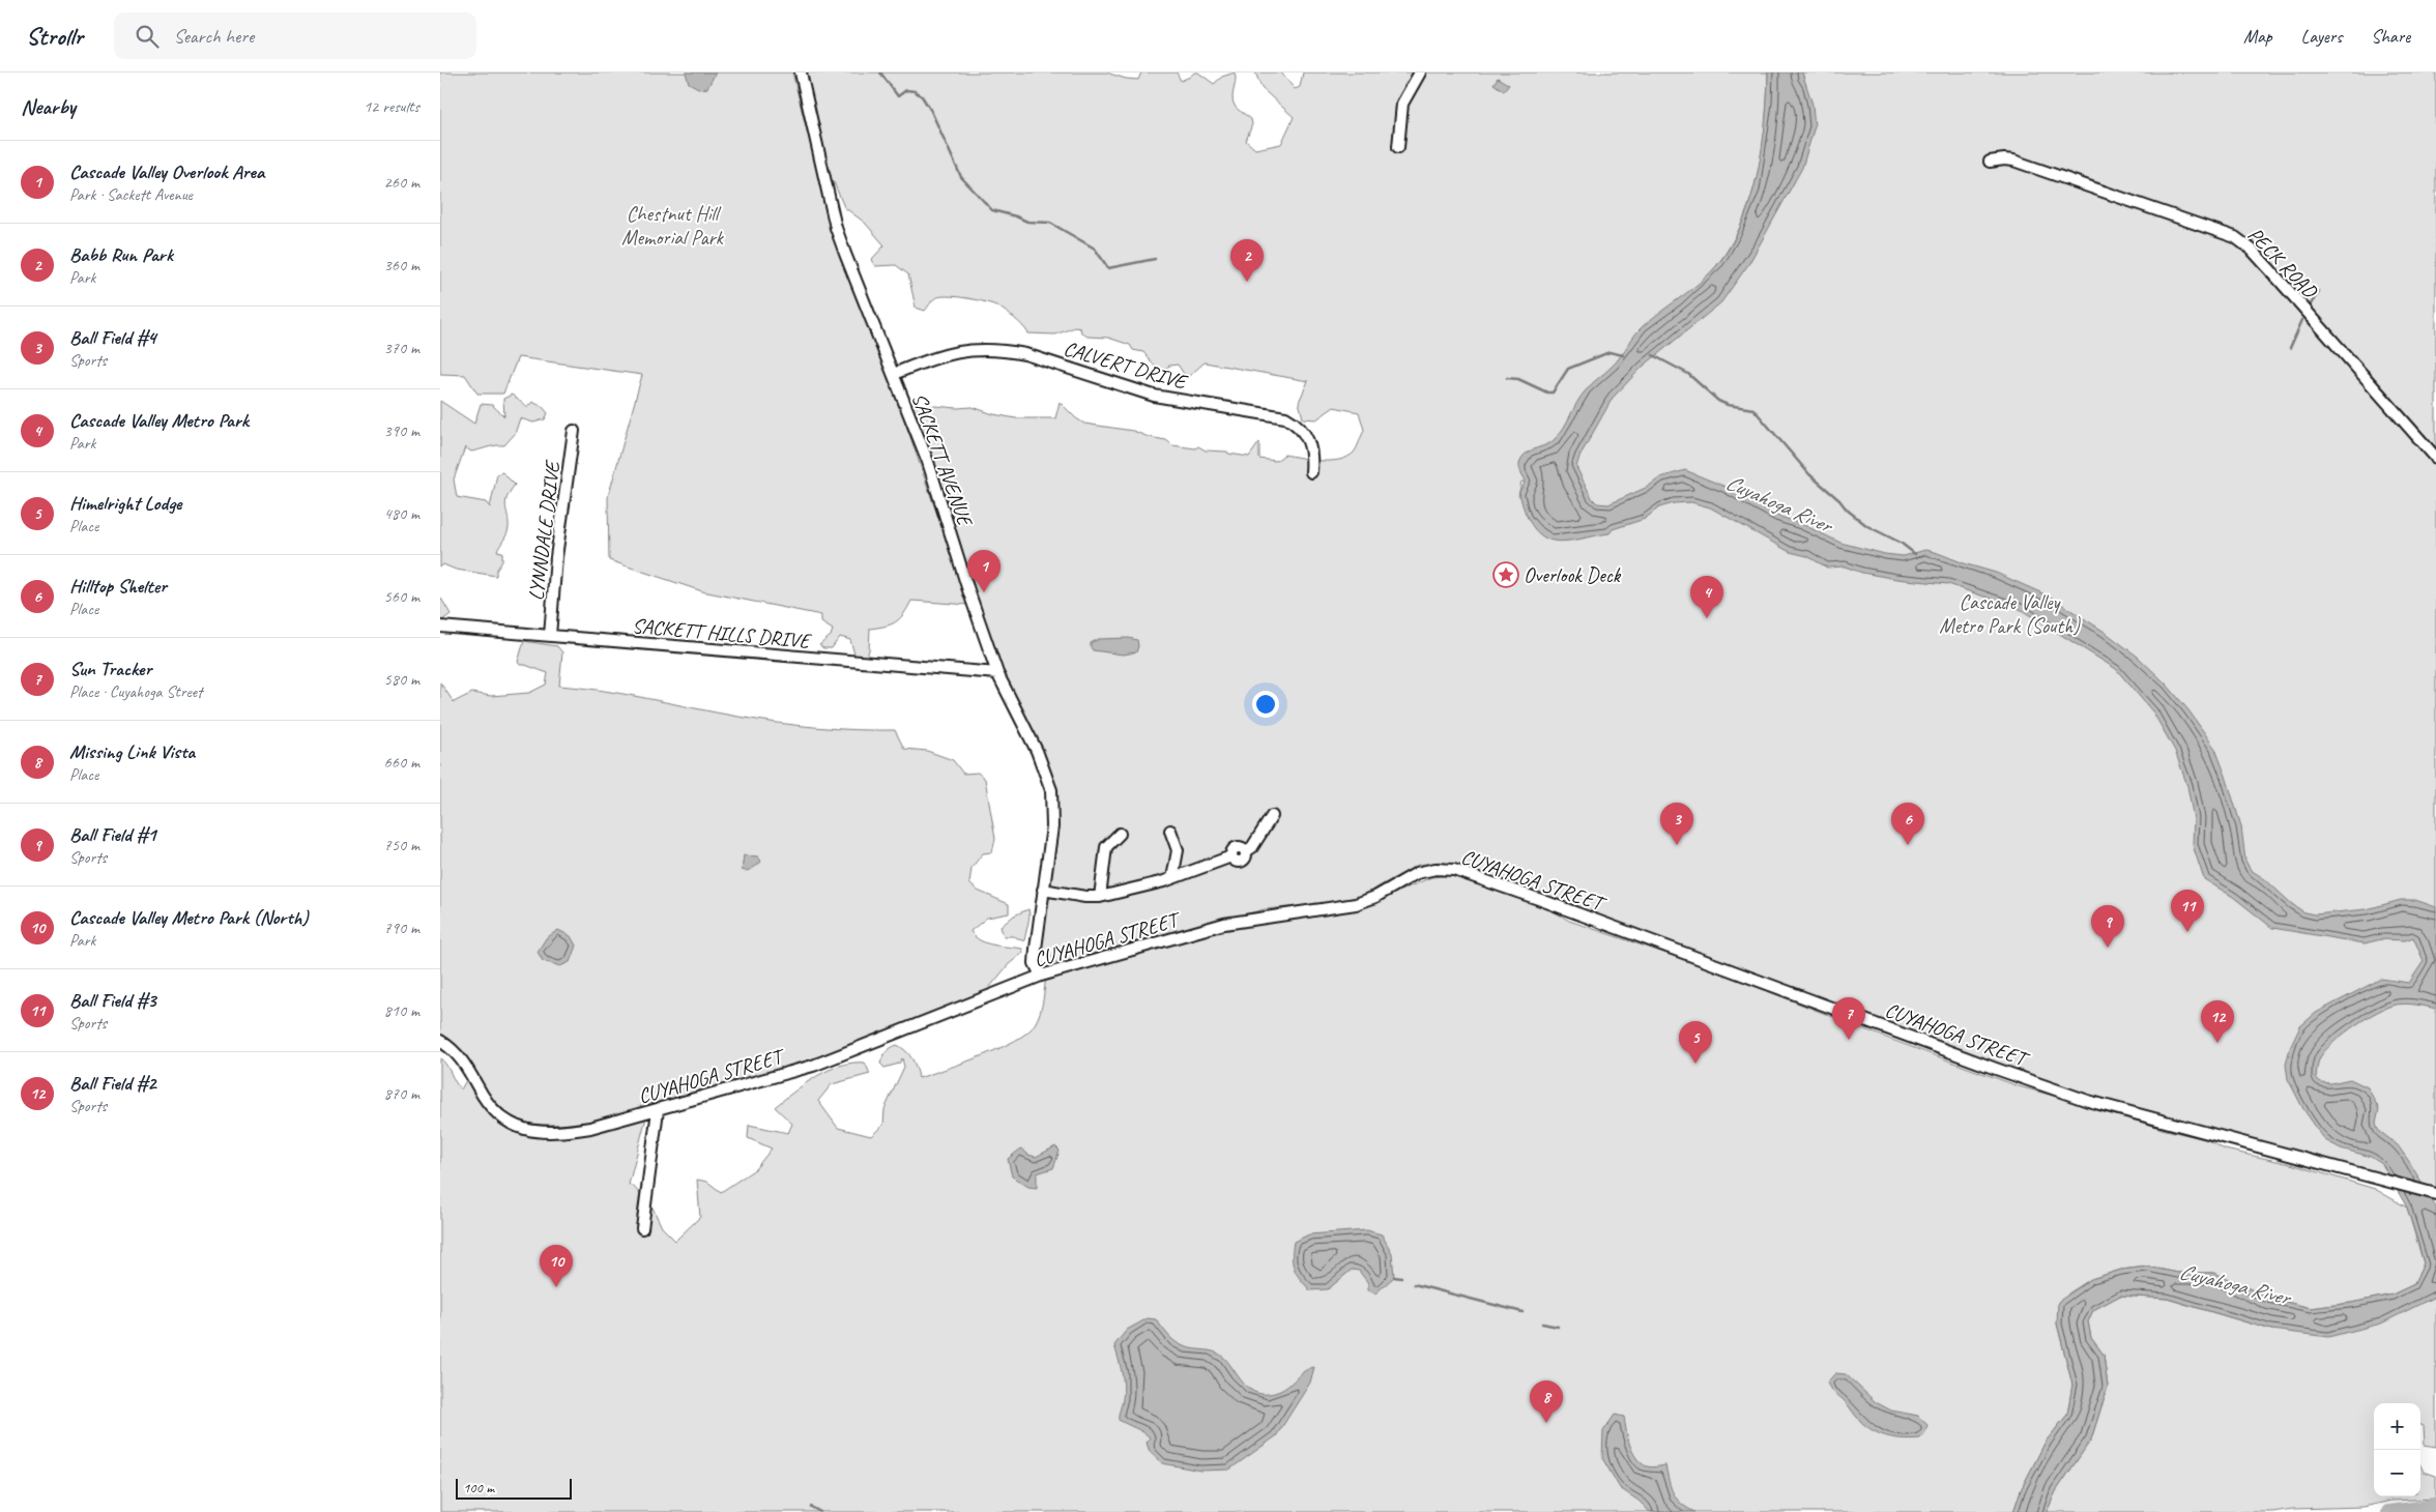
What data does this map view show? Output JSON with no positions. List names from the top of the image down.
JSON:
{
  "streets": {
    "street": [
      "PECK ROAD",
      "CALVERT DRIVE",
      "SACKETT AVENUE",
      "LYNNDALE DRIVE",
      "SACKETT HILLS DRIVE",
      "CUYAHOGA STREET"
    ]
  },
  "crossings": [
    ["CALVERT DRIVE", "SACKETT AVENUE"],
    ["SACKETT AVENUE", "SACKETT HILLS DRIVE"],
    ["SACKETT AVENUE", "CUYAHOGA STREET"],
    ["LYNNDALE DRIVE", "SACKETT HILLS DRIVE"]
  ],
  "water": ["Cuyahoga River"],
  "parks": ["Chestnut Hill Memorial Park", "Cascade Valley Metro Park (South)"],
  "places": {
    "place": ["Overlook Deck"]
  },
  "scale_bar": "100 m",
  "page": {
    "header": "Strollr",
    "search": "Search here",
    "nav": ["Map", "Layers", "Share"],
    "heading": ["Nearby", "12 results"],
    "list": [
      {
        "mark": "1",
        "name": "Cascade Valley Overlook Area",
        "note": "Park · Sackett Avenue",
        "value": "260 m"
      },
      {
        "mark": "2",
        "name": "Babb Run Park",
        "note": "Park",
        "value": "360 m"
      },
      {
        "mark": "3",
        "name": "Ball Field #4",
        "note": "Sports",
        "value": "370 m"
      },
      {
        "mark": "4",
        "name": "Cascade Valley Metro Park",
        "note": "Park",
        "value": "390 m"
      },
      {
        "mark": "5",
        "name": "Himelright Lodge",
        "note": "Place",
        "value": "480 m"
      },
      {
        "mark": "6",
        "name": "Hilltop Shelter",
        "note": "Place",
        "value": "560 m"
      },
      {
        "mark": "7",
        "name": "Sun Tracker",
        "note": "Place · Cuyahoga Street",
        "value": "580 m"
      },
      {
        "mark": "8",
        "name": "Missing Link Vista",
        "note": "Place",
        "value": "660 m"
      },
      {
        "mark": "9",
        "name": "Ball Field #1",
        "note": "Sports",
        "value": "750 m"
      },
      {
        "mark": "10",
        "name": "Cascade Valley Metro Park (North)",
        "note": "Park",
        "value": "790 m"
      },
      {
        "mark": "11",
        "name": "Ball Field #3",
        "note": "Sports",
        "value": "810 m"
      },
      {
        "mark": "12",
        "name": "Ball Field #2",
        "note": "Sports",
        "value": "870 m"
      }
    ],
    "pins": [
      "2",
      "1",
      "4",
      "3",
      "6",
      "11",
      "9",
      "7",
      "12",
      "5",
      "10",
      "8"
    ],
    "map_buttons": ["+", "−"],
    "scale": "100 m"
  }
}
